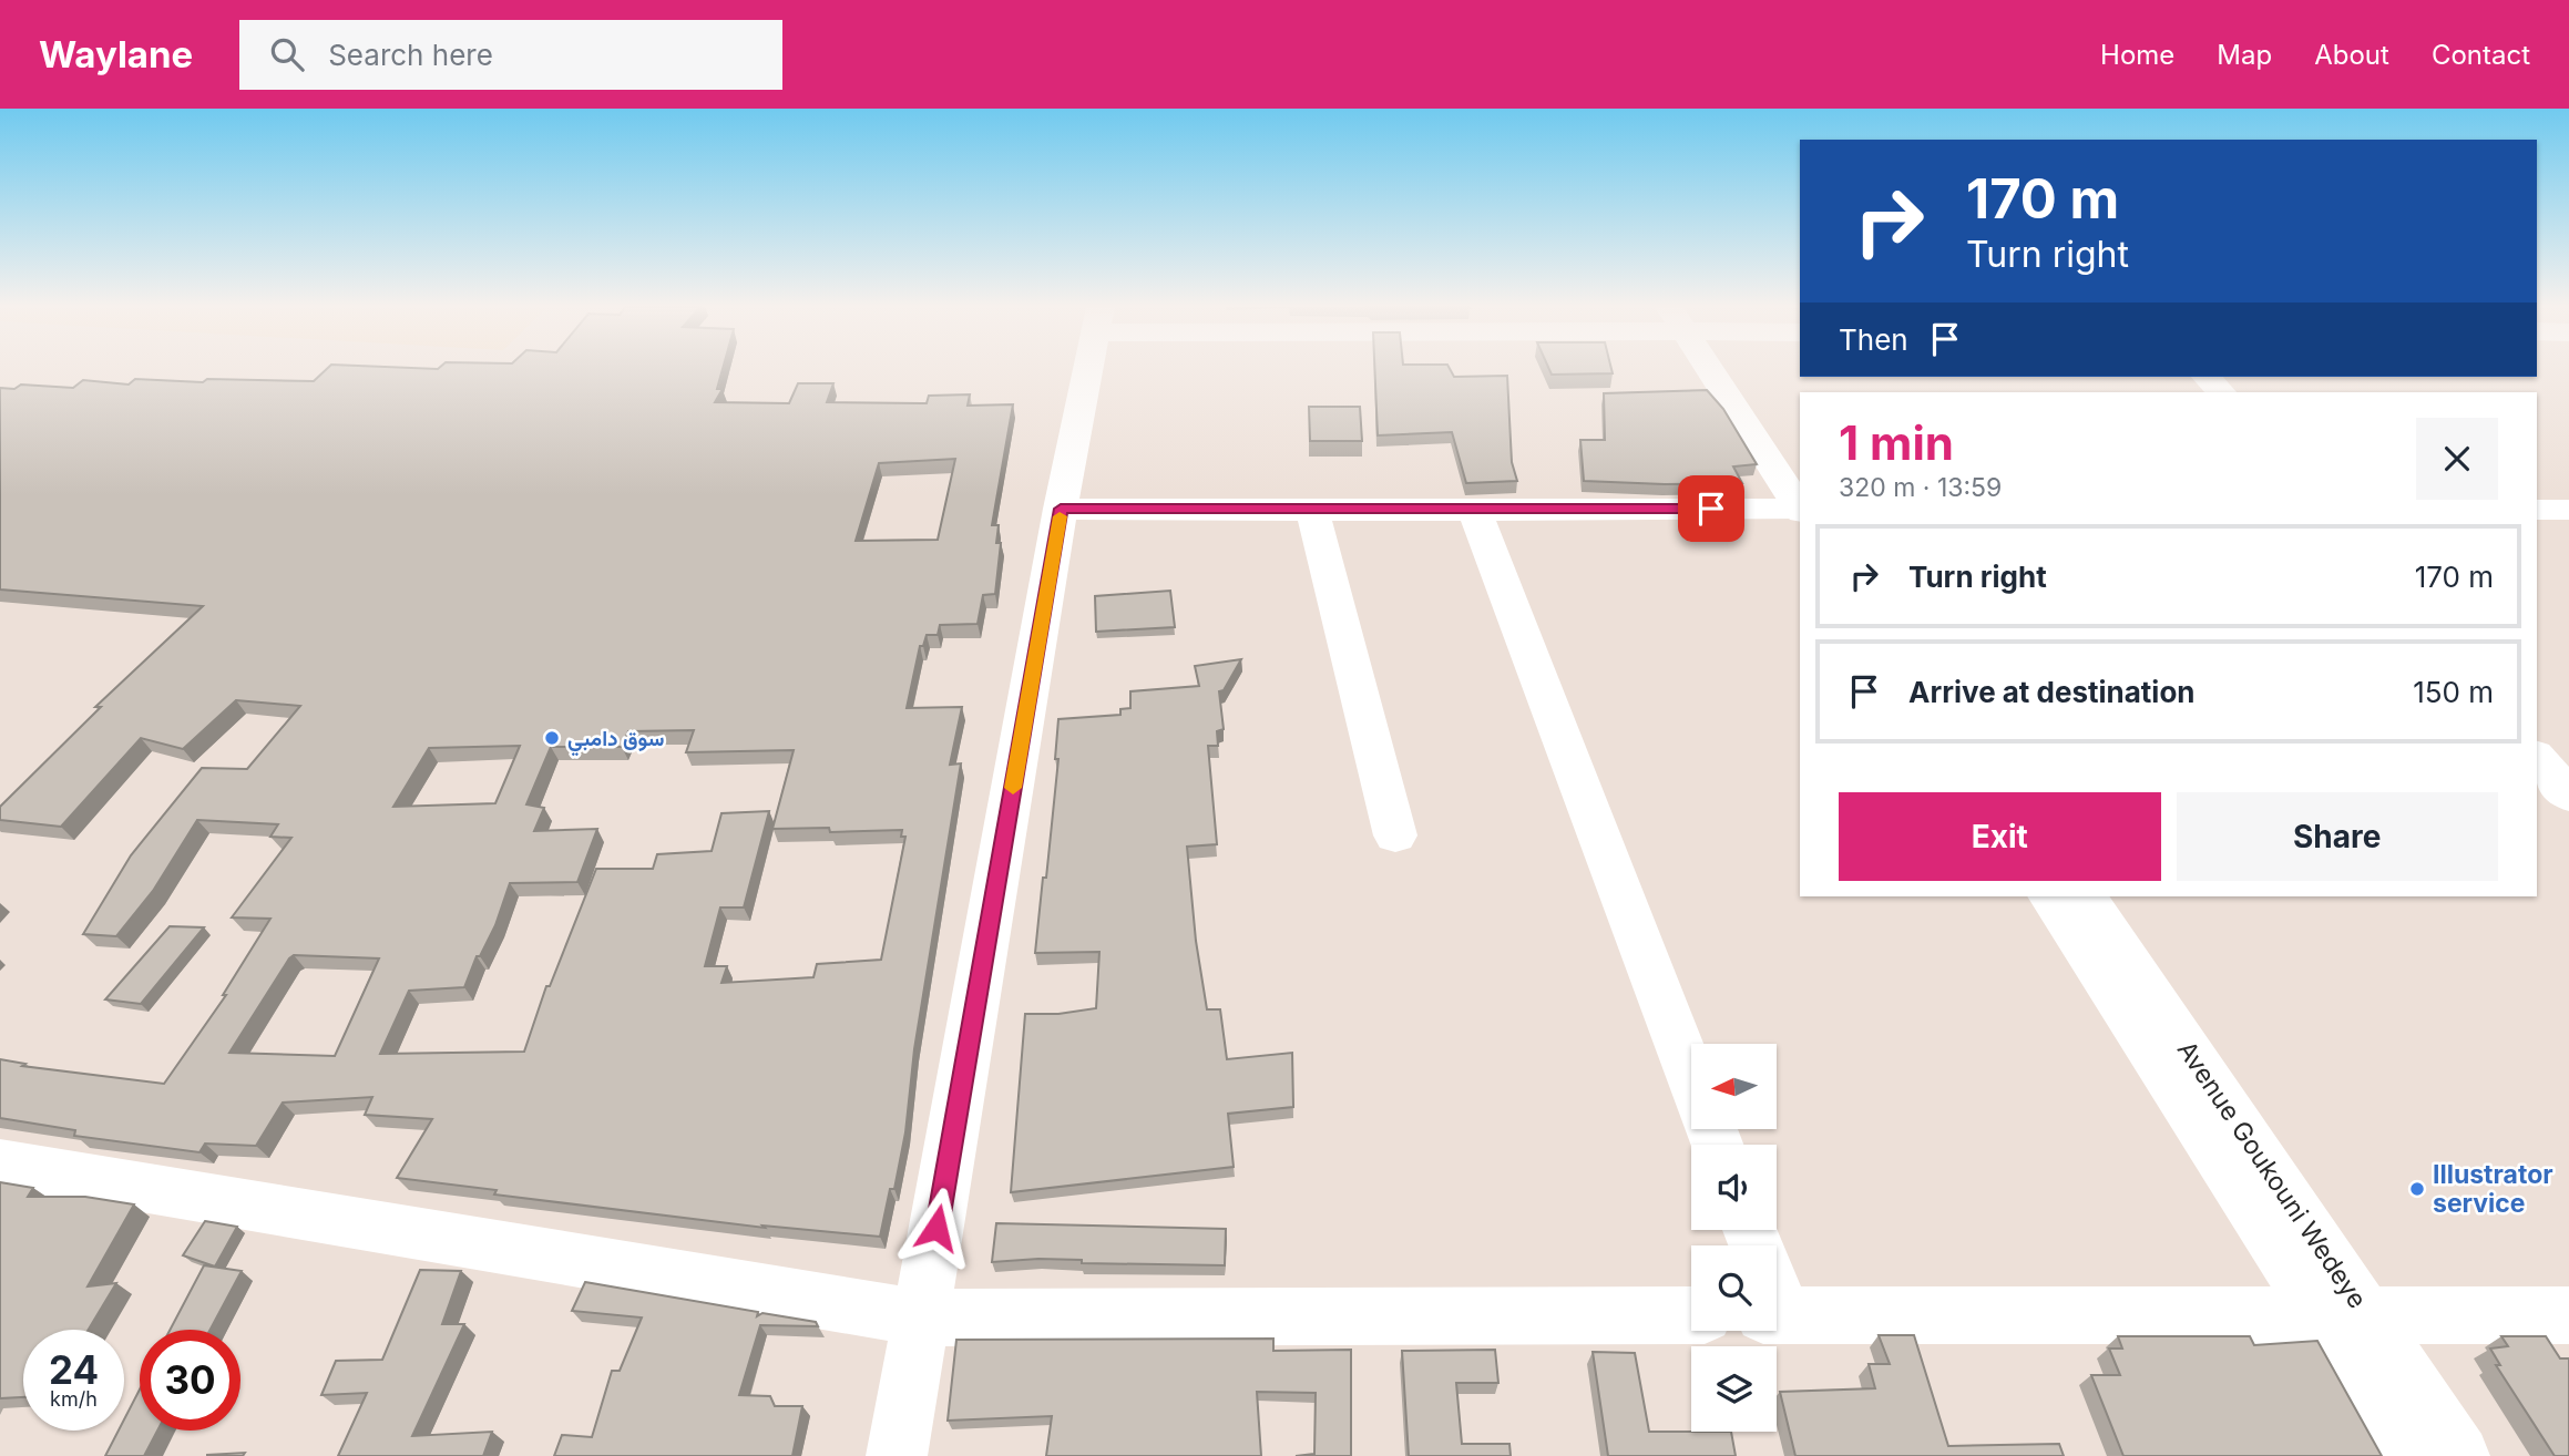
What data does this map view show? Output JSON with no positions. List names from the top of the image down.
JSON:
{
  "streets": {
    "street": ["Avenue Goukouni Wedeye"]
  },
  "places": ["سوق دامبي", "Illustrator service"],
  "north": "left",
  "page": {
    "header": "Waylane",
    "search": "Search here",
    "nav": [
      "Home",
      "Map",
      "About",
      "Contact"
    ],
    "turn": ["170 m", "Turn right"],
    "then": "Then",
    "heading": ["1 min", "320 m · 13:59"],
    "list": [
      {
        "name": "Turn right",
        "value": "170 m"
      },
      {
        "name": "Arrive at destination",
        "value": "150 m"
      }
    ],
    "buttons": ["Exit", "Share"],
    "speed": "24 km/h",
    "limit": "30"
  }
}
